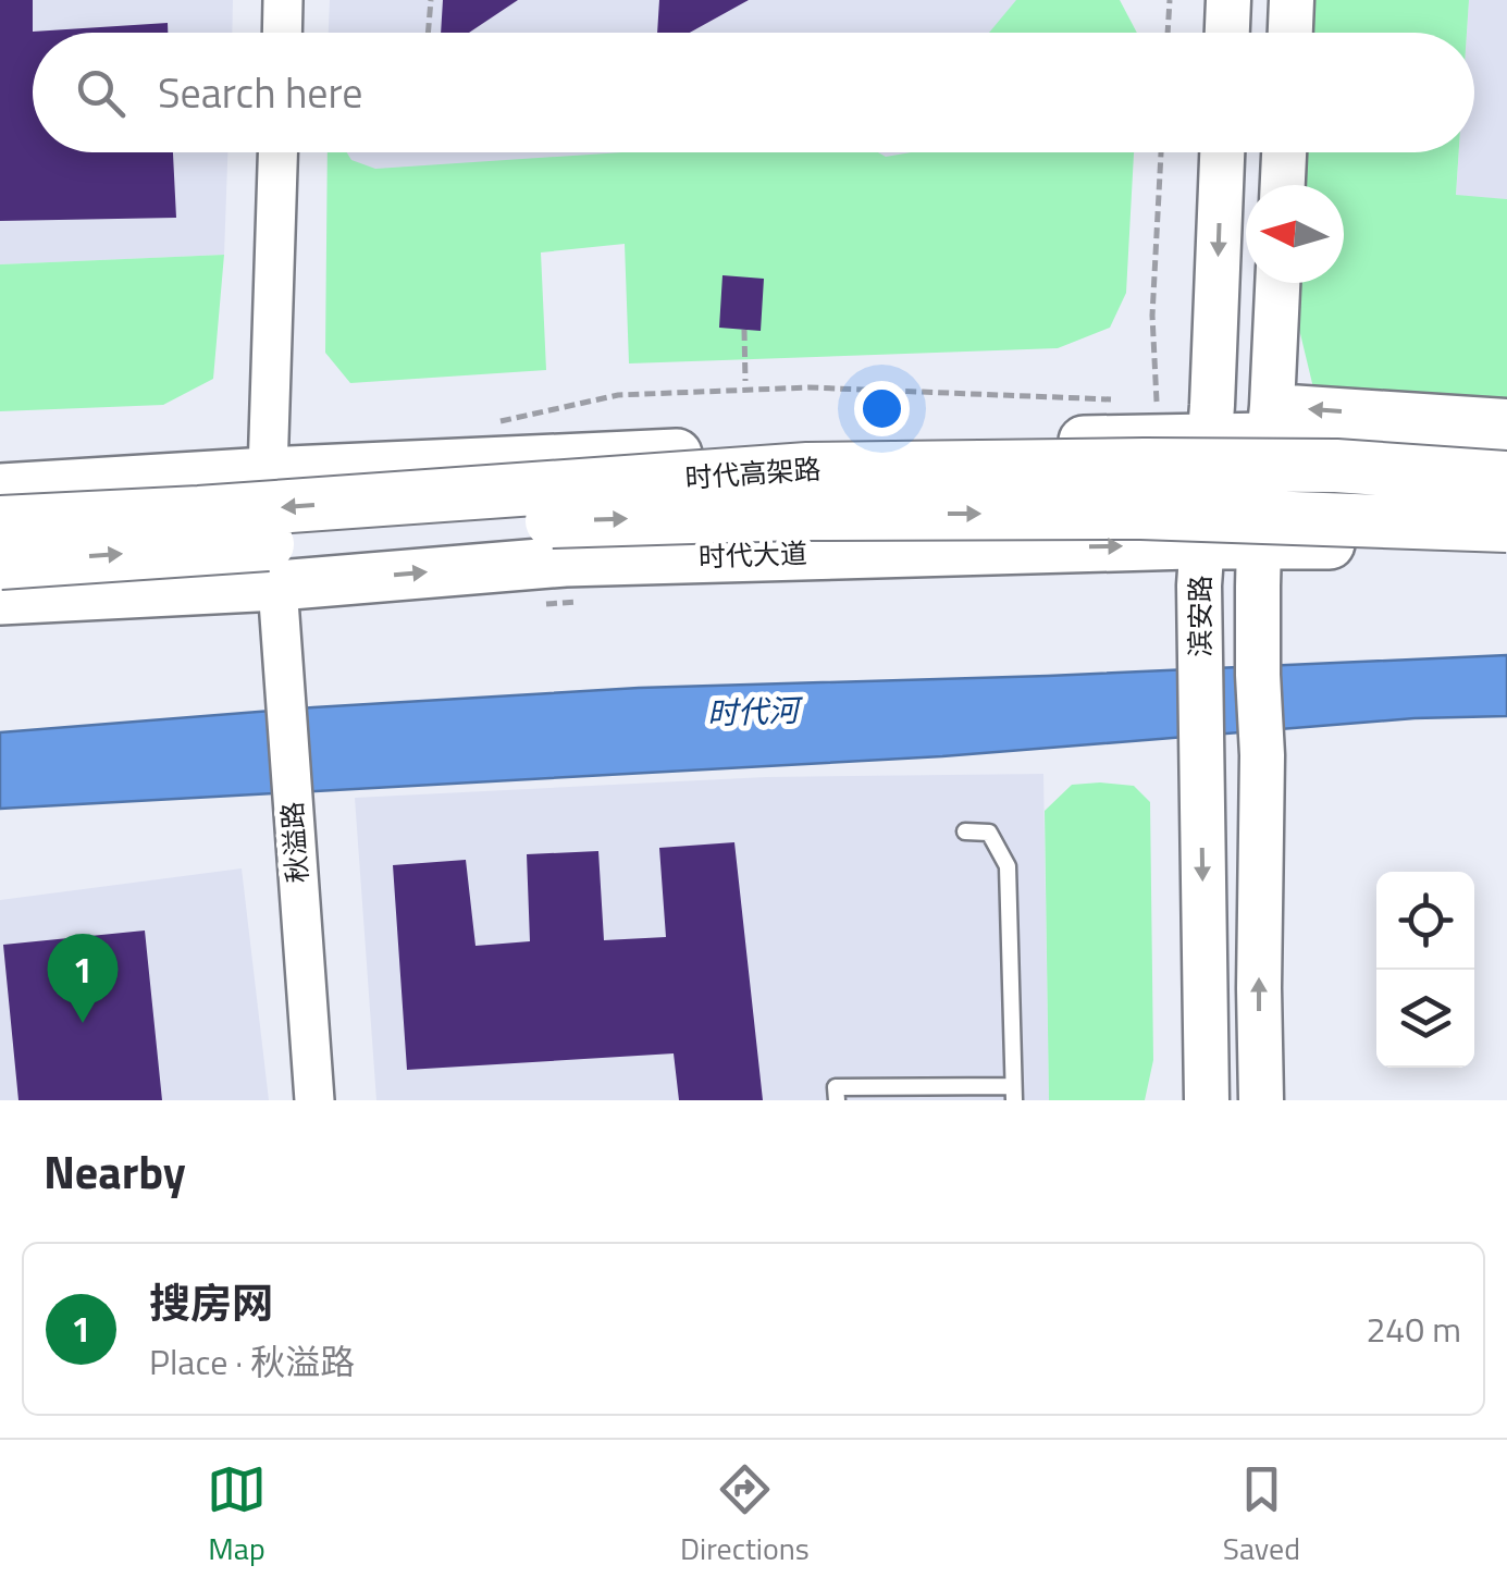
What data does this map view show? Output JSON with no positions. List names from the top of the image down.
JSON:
{
  "streets": {
    "highway": ["时代高架路"],
    "main road": ["时代大道", "滨安路"],
    "street": ["秋溢路"]
  },
  "crossings": [
    ["时代大道", "滨安路"],
    ["时代大道", "秋溢路"]
  ],
  "water": ["时代河"],
  "north": "left",
  "page": {
    "search": "Search here",
    "pins": "1",
    "heading": "Nearby",
    "list": [
      {
        "mark": "1",
        "name": "搜房网",
        "note": "Place · 秋溢路",
        "value": "240 m"
      }
    ],
    "nav": ["Map", "Directions", "Saved"]
  }
}
